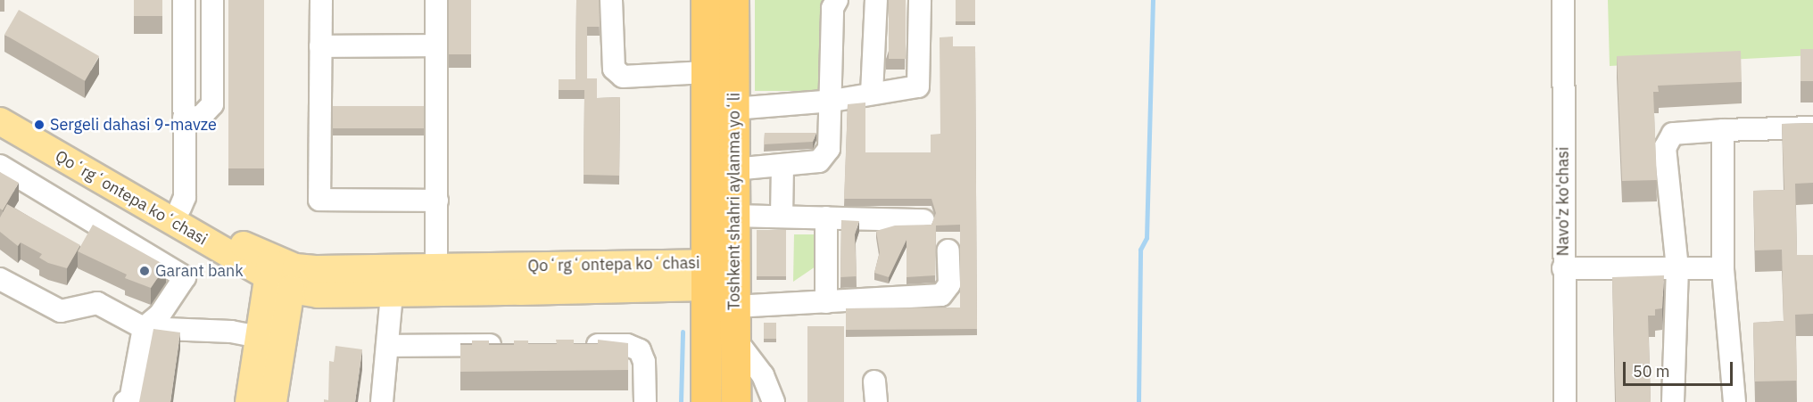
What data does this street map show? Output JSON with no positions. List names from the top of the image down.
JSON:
{
  "streets": {
    "highway": ["Toshkent shahri aylanma yoʻli"],
    "main road": ["Qoʻrgʻontepa koʻchasi"],
    "street": ["Navo'z ko'chasi"]
  },
  "crossings": [
    ["Qoʻrgʻontepa koʻchasi", "Toshkent shahri aylanma yoʻli"]
  ],
  "places": ["Sergeli dahasi 9-mavze", "Garant bank"],
  "scale_bar": "50 m"
}
